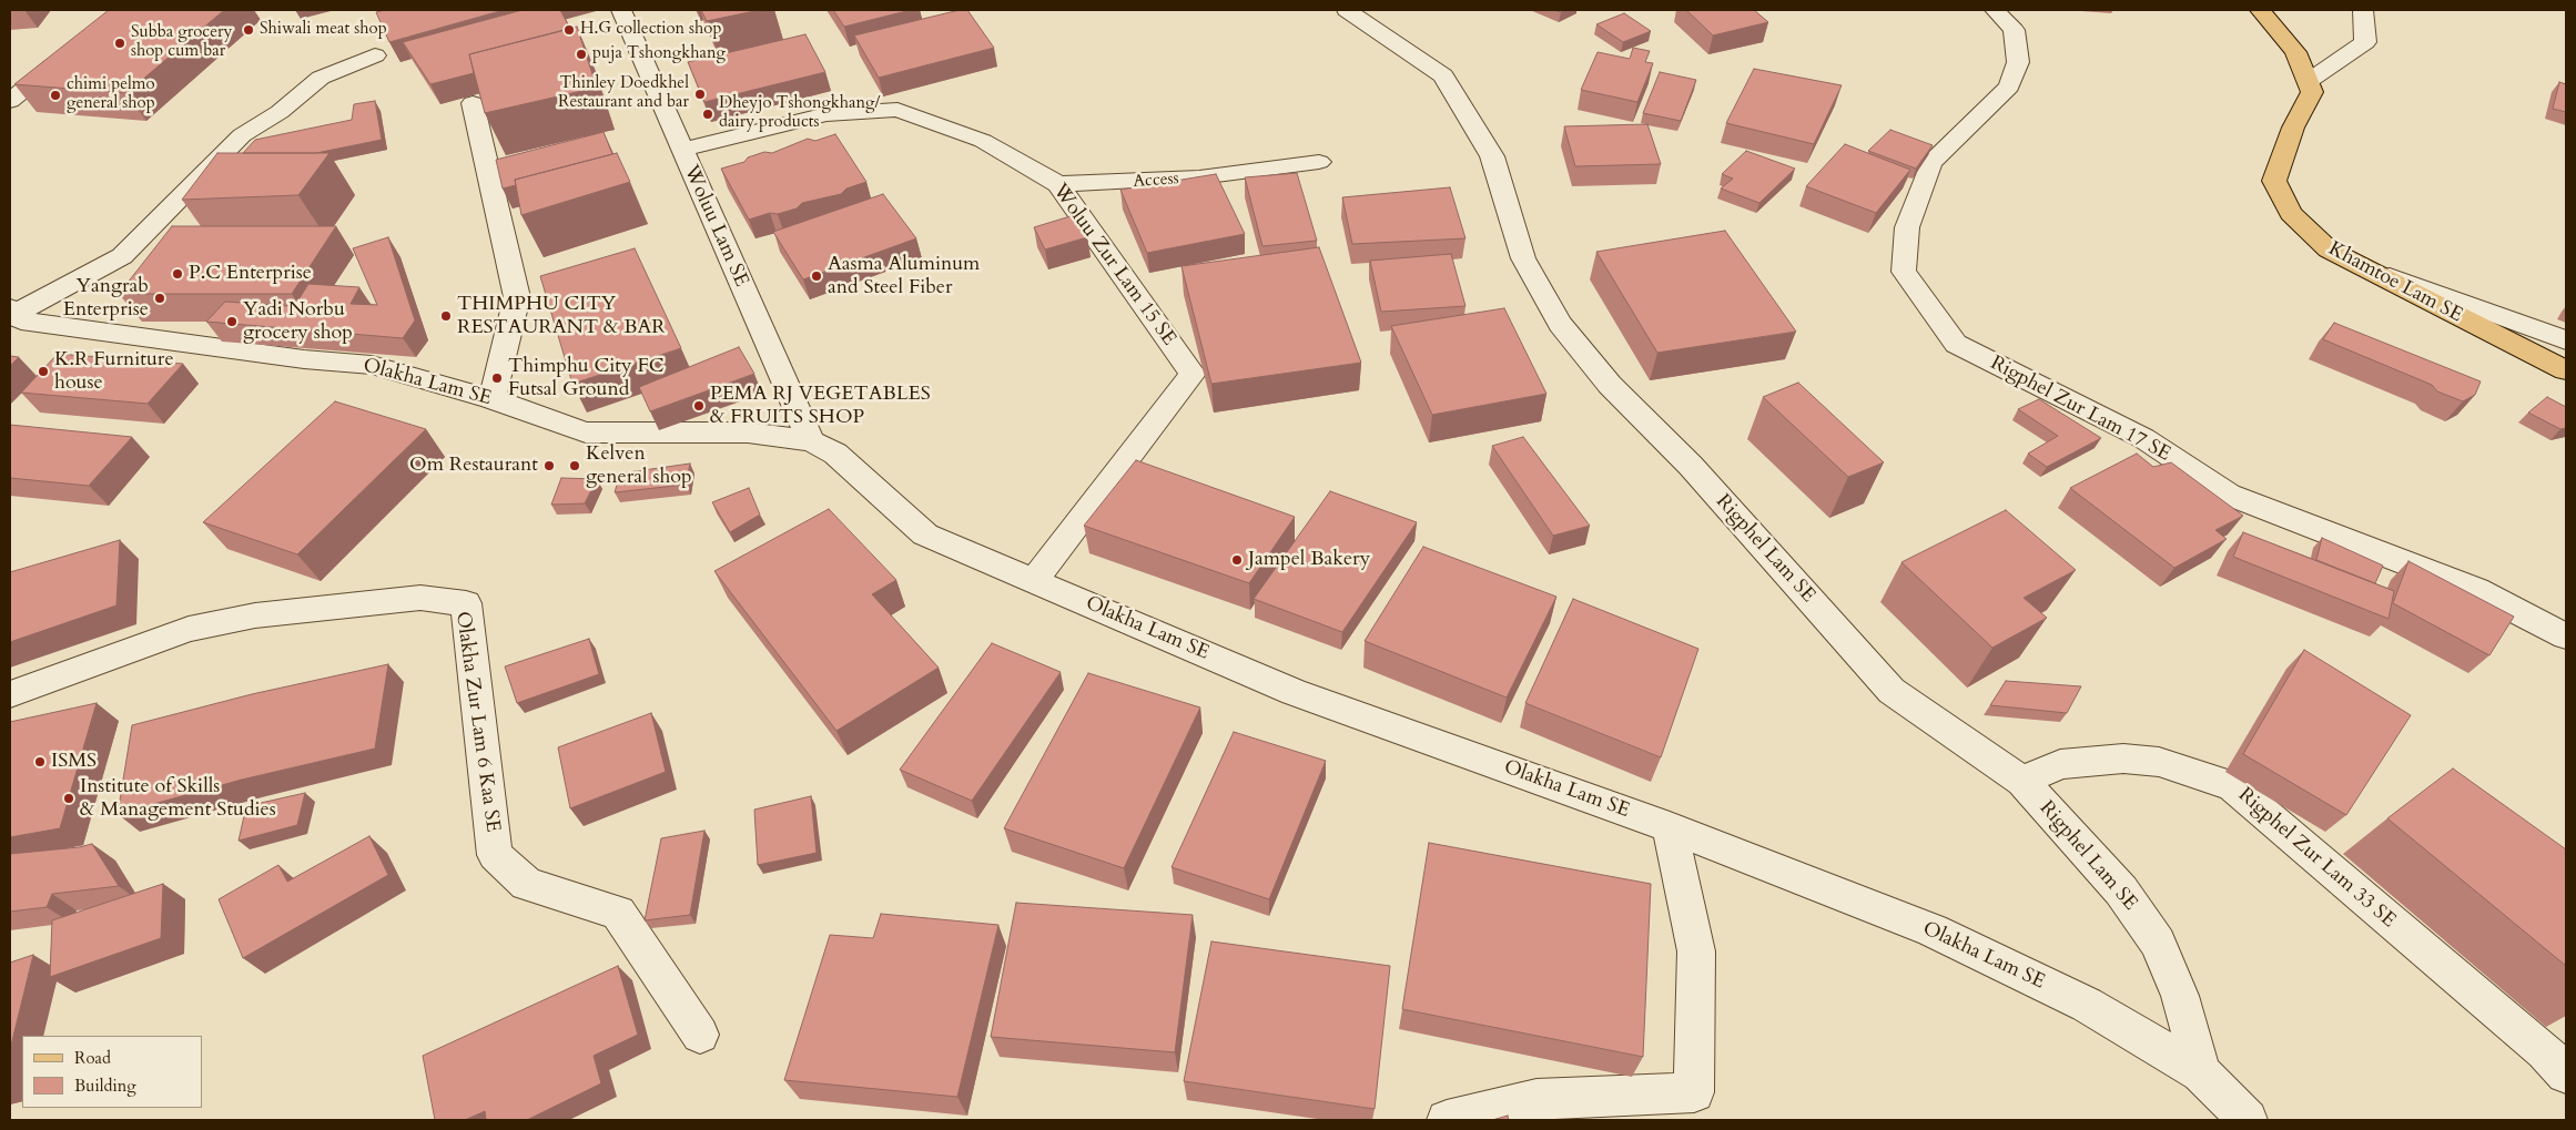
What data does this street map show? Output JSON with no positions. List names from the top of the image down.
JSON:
{
  "streets": {
    "main road": ["Khamtoe Lam SE"],
    "street": [
      "Access",
      "Woluu Lam SE",
      "Woluu Zur Lam 15 SE",
      "Olakha Lam SE",
      "Rigphel Zur Lam 17 SE",
      "Rigphel Lam SE",
      "Olakha Zur Lam 6 Kaa SE",
      "Rigphel Zur Lam 33 SE"
    ]
  },
  "crossings": [
    ["Access", "Woluu Zur Lam 15 SE"],
    ["Woluu Lam SE", "Woluu Zur Lam 15 SE"],
    ["Woluu Lam SE", "Olakha Lam SE"],
    ["Woluu Zur Lam 15 SE", "Olakha Lam SE"],
    ["Olakha Lam SE", "Rigphel Lam SE"],
    ["Rigphel Lam SE", "Rigphel Zur Lam 33 SE"]
  ],
  "places": [
    "Shiwali meat shop",
    "H.G collection shop",
    "Subba grocery shop cum bar",
    "puja Tshongkhang",
    "Thinley Doedkhel Restaurant and bar",
    "chimi pelmo general shop",
    "Dheyjo Tshongkhang/ dairy products",
    "P.C Enterprise",
    "Aasma Aluminum and Steel Fiber",
    "Yangrab Enterprise",
    "THIMPHU CITY RESTAURANT & BAR",
    "Yadi Norbu grocery shop",
    "K.R Furniture house",
    "Thimphu City FC Futsal Ground",
    "PEMA RJ VEGETABLES & FRUITS SHOP",
    "Om Restaurant",
    "Kelven general shop",
    "Jampel Bakery",
    "ISMS",
    "Institute of Skills & Management Studies"
  ],
  "legend": ["Road", "Building"]
}
